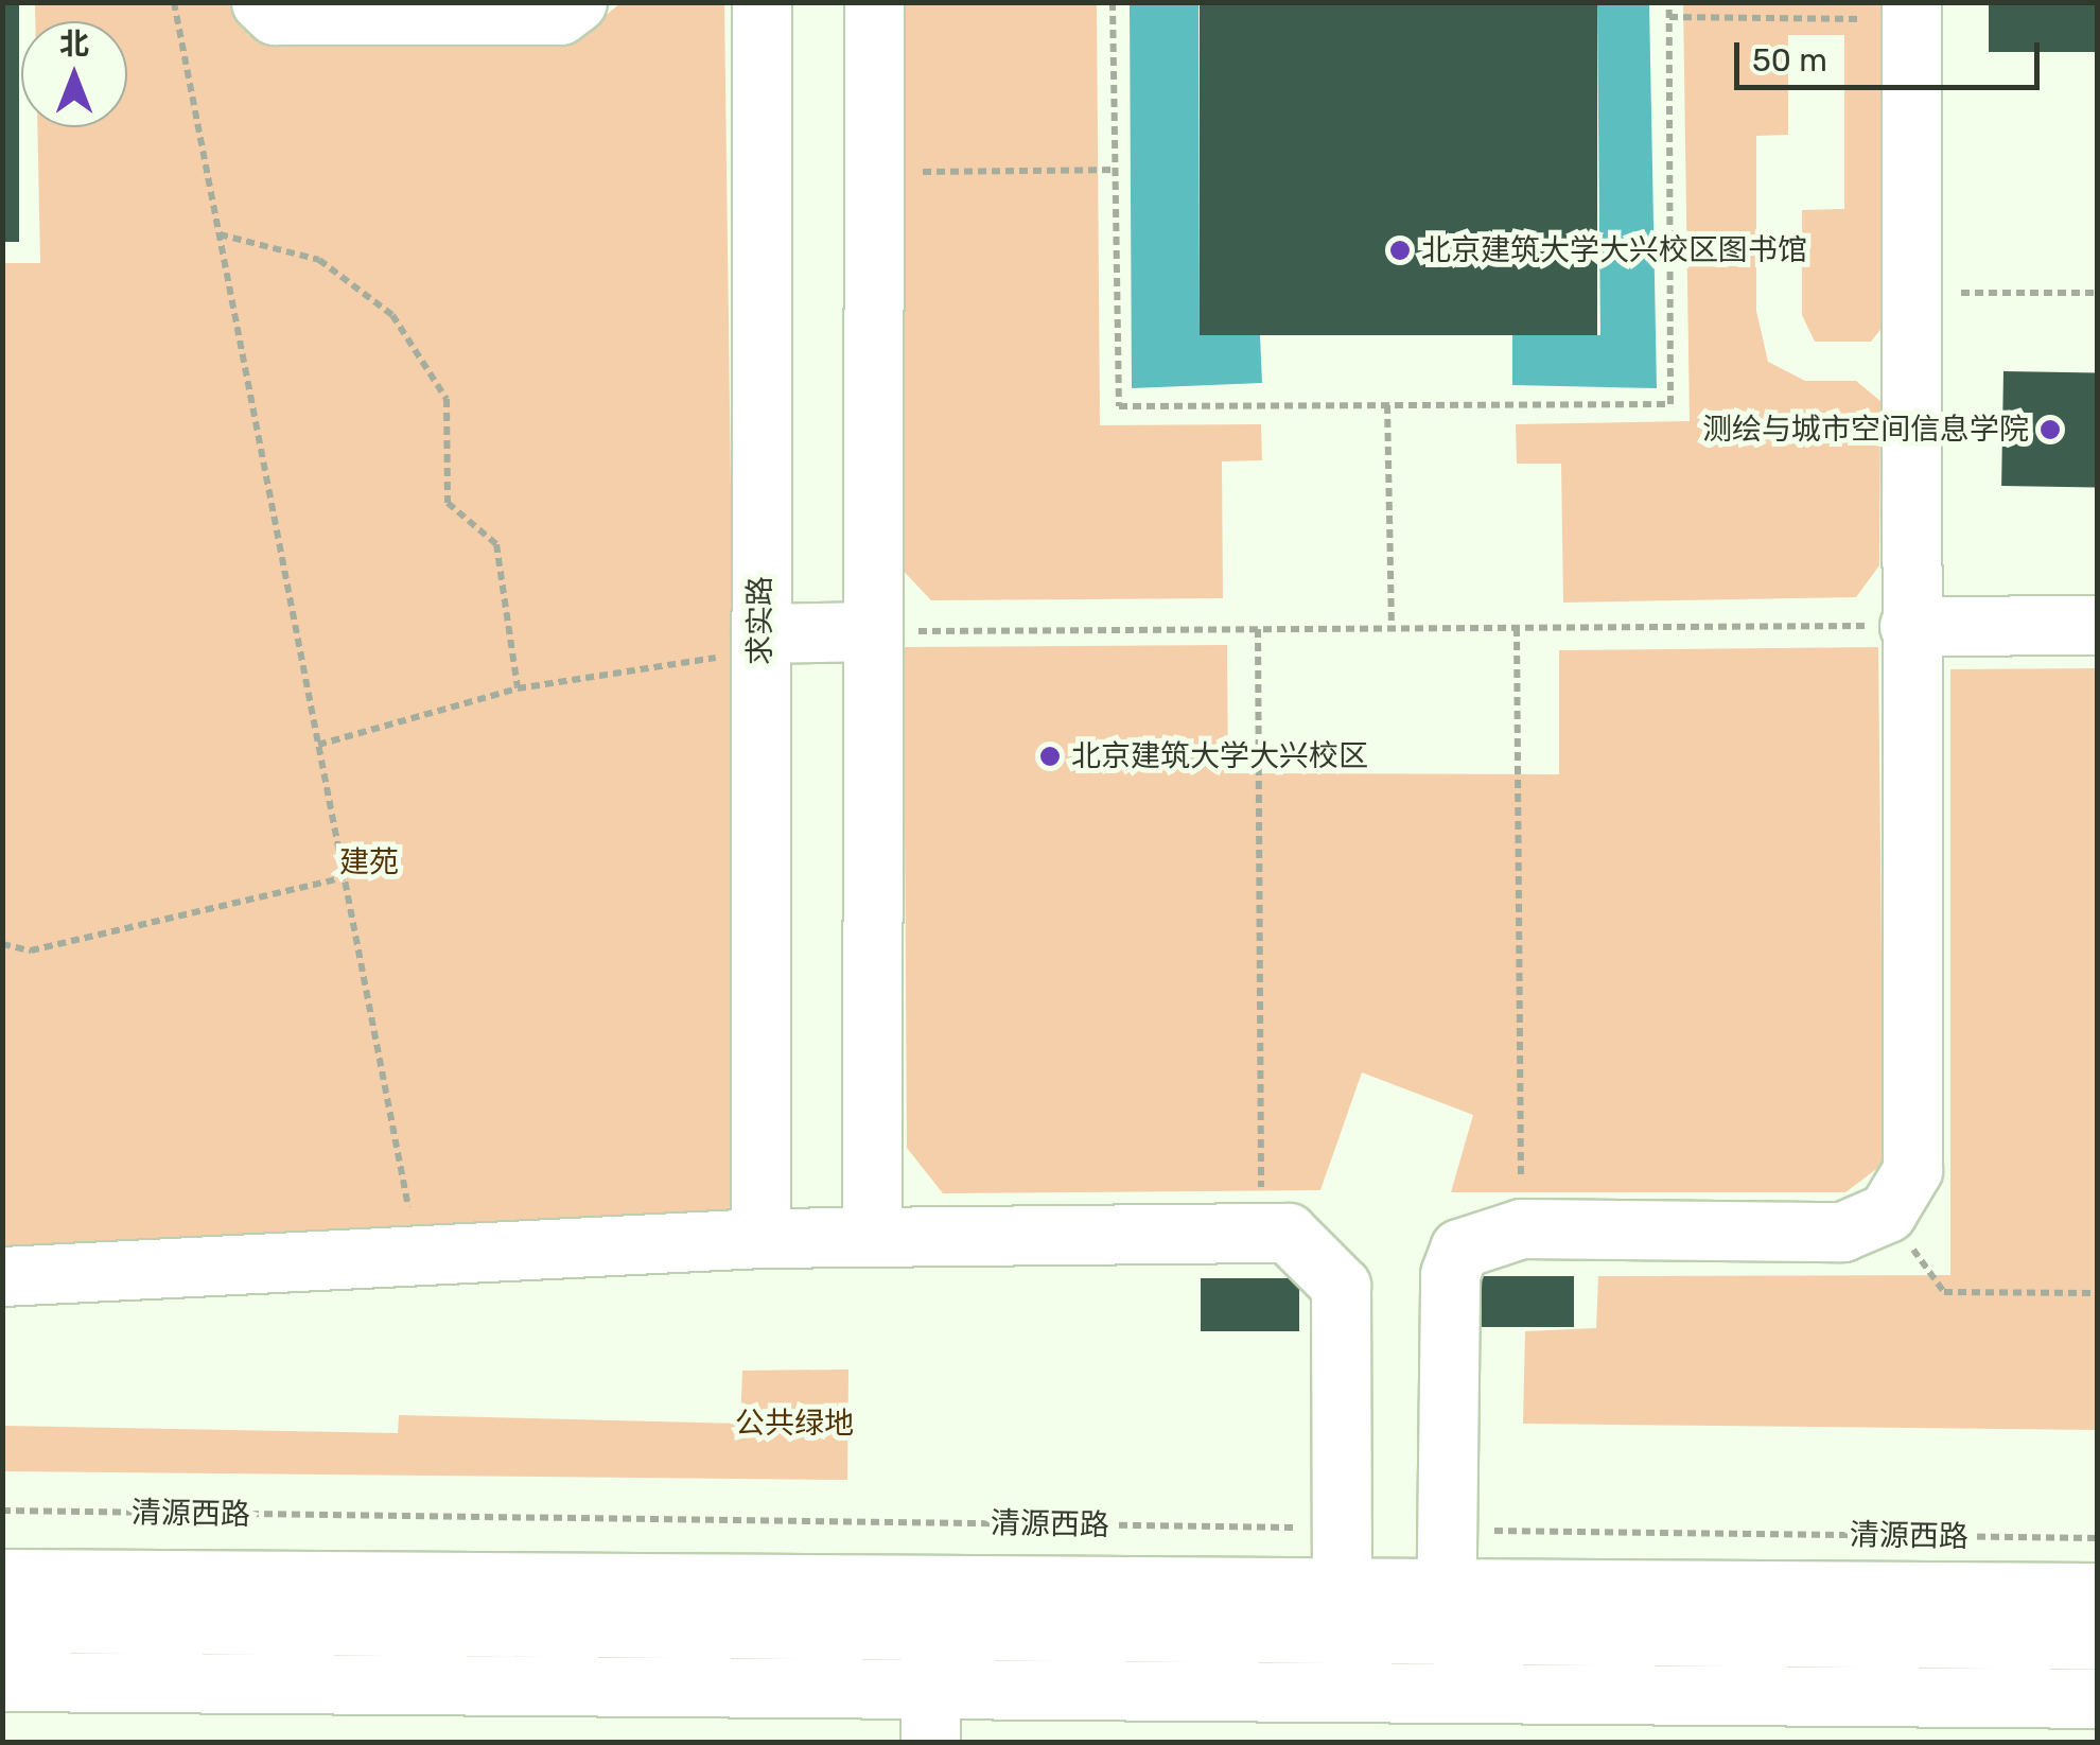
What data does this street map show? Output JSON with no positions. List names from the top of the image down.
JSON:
{
  "streets": {
    "main road": ["求实路", "清源西路"]
  },
  "parks": ["建苑", "公共绿地"],
  "places": ["北京建筑大学大兴校区图书馆", "测绘与城市空间信息学院", "北京建筑大学大兴校区"],
  "scale_bar": "50 m",
  "north": "top"
}
